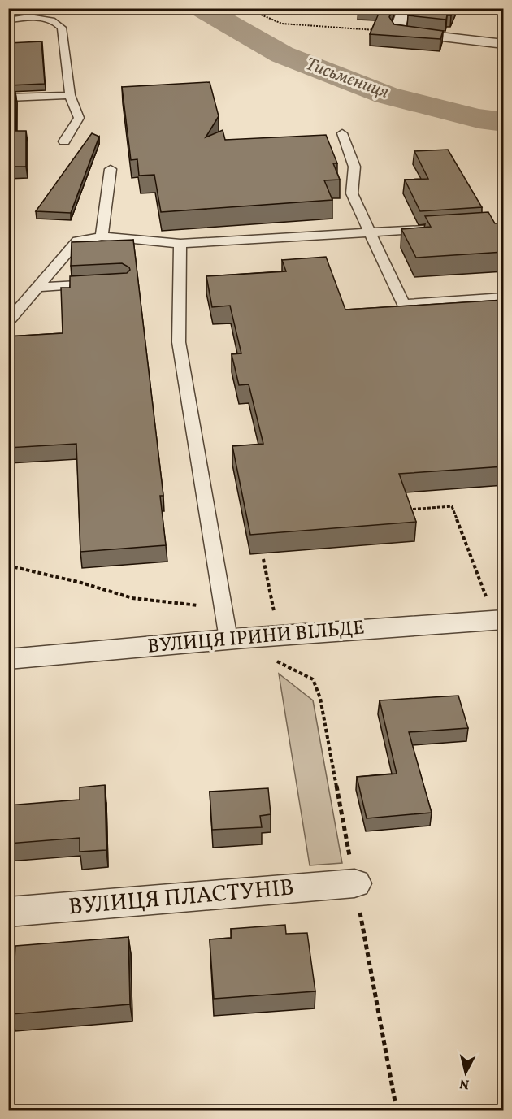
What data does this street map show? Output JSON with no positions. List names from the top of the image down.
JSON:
{
  "streets": {
    "street": ["ВУЛИЦЯ ІРИНИ ВІЛЬДЕ", "ВУЛИЦЯ ПЛАСТУНІВ"]
  },
  "water": ["Тисьмениця"],
  "north": "bottom"
}
